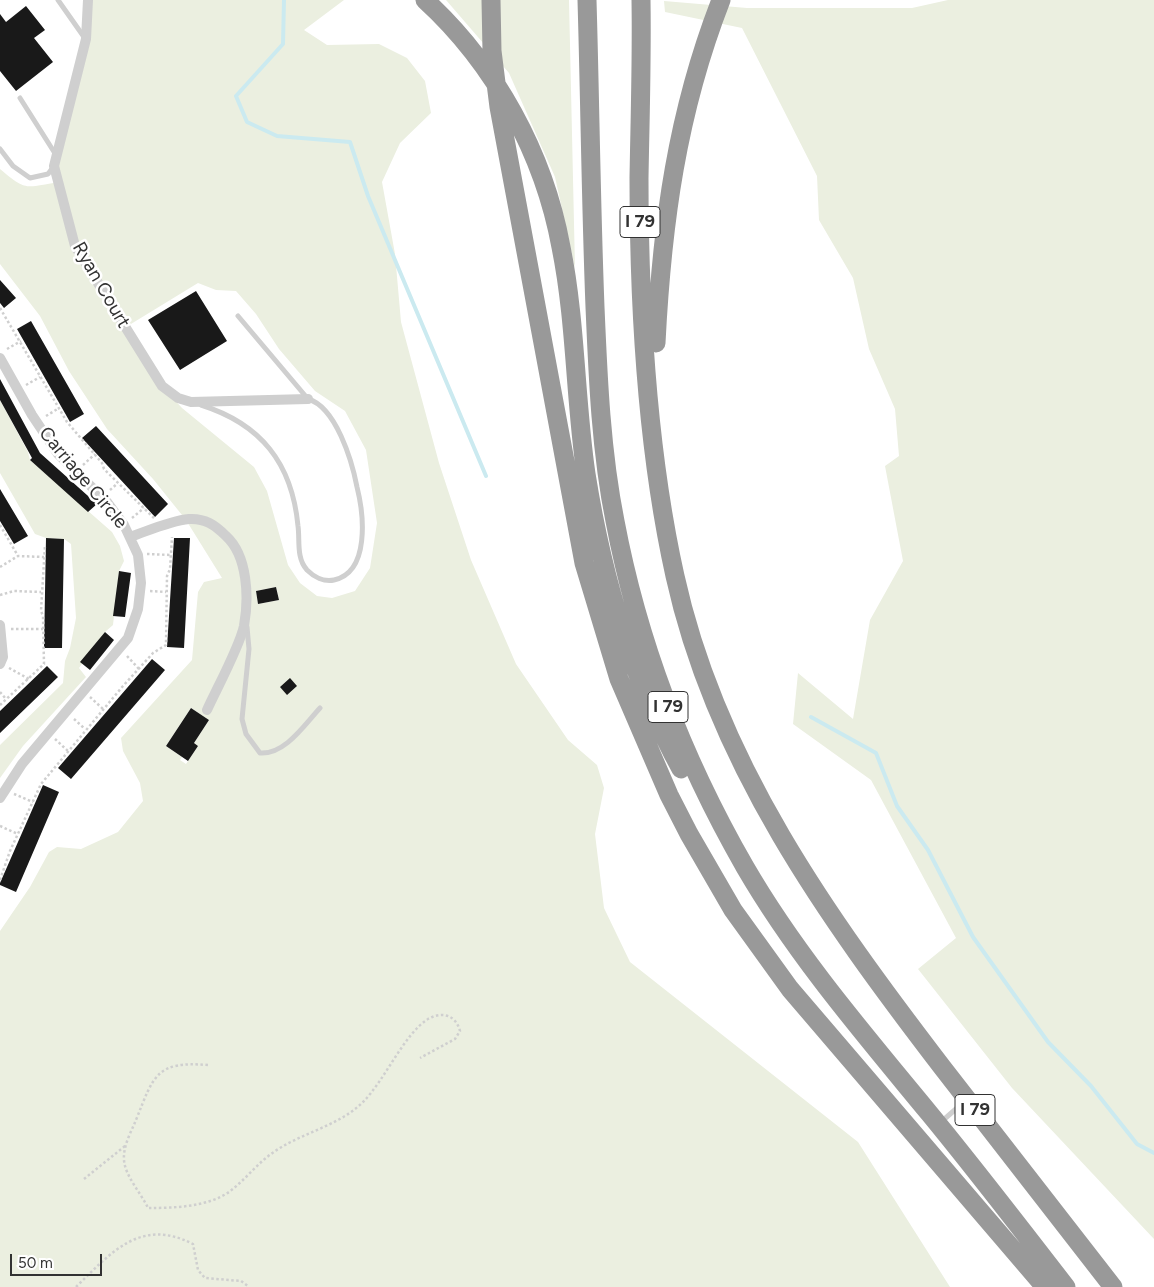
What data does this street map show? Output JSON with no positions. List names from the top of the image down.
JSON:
{
  "streets": {
    "highway": ["I 79"],
    "street": ["Ryan Court", "Carriage Circle"]
  },
  "scale_bar": "50 m"
}
